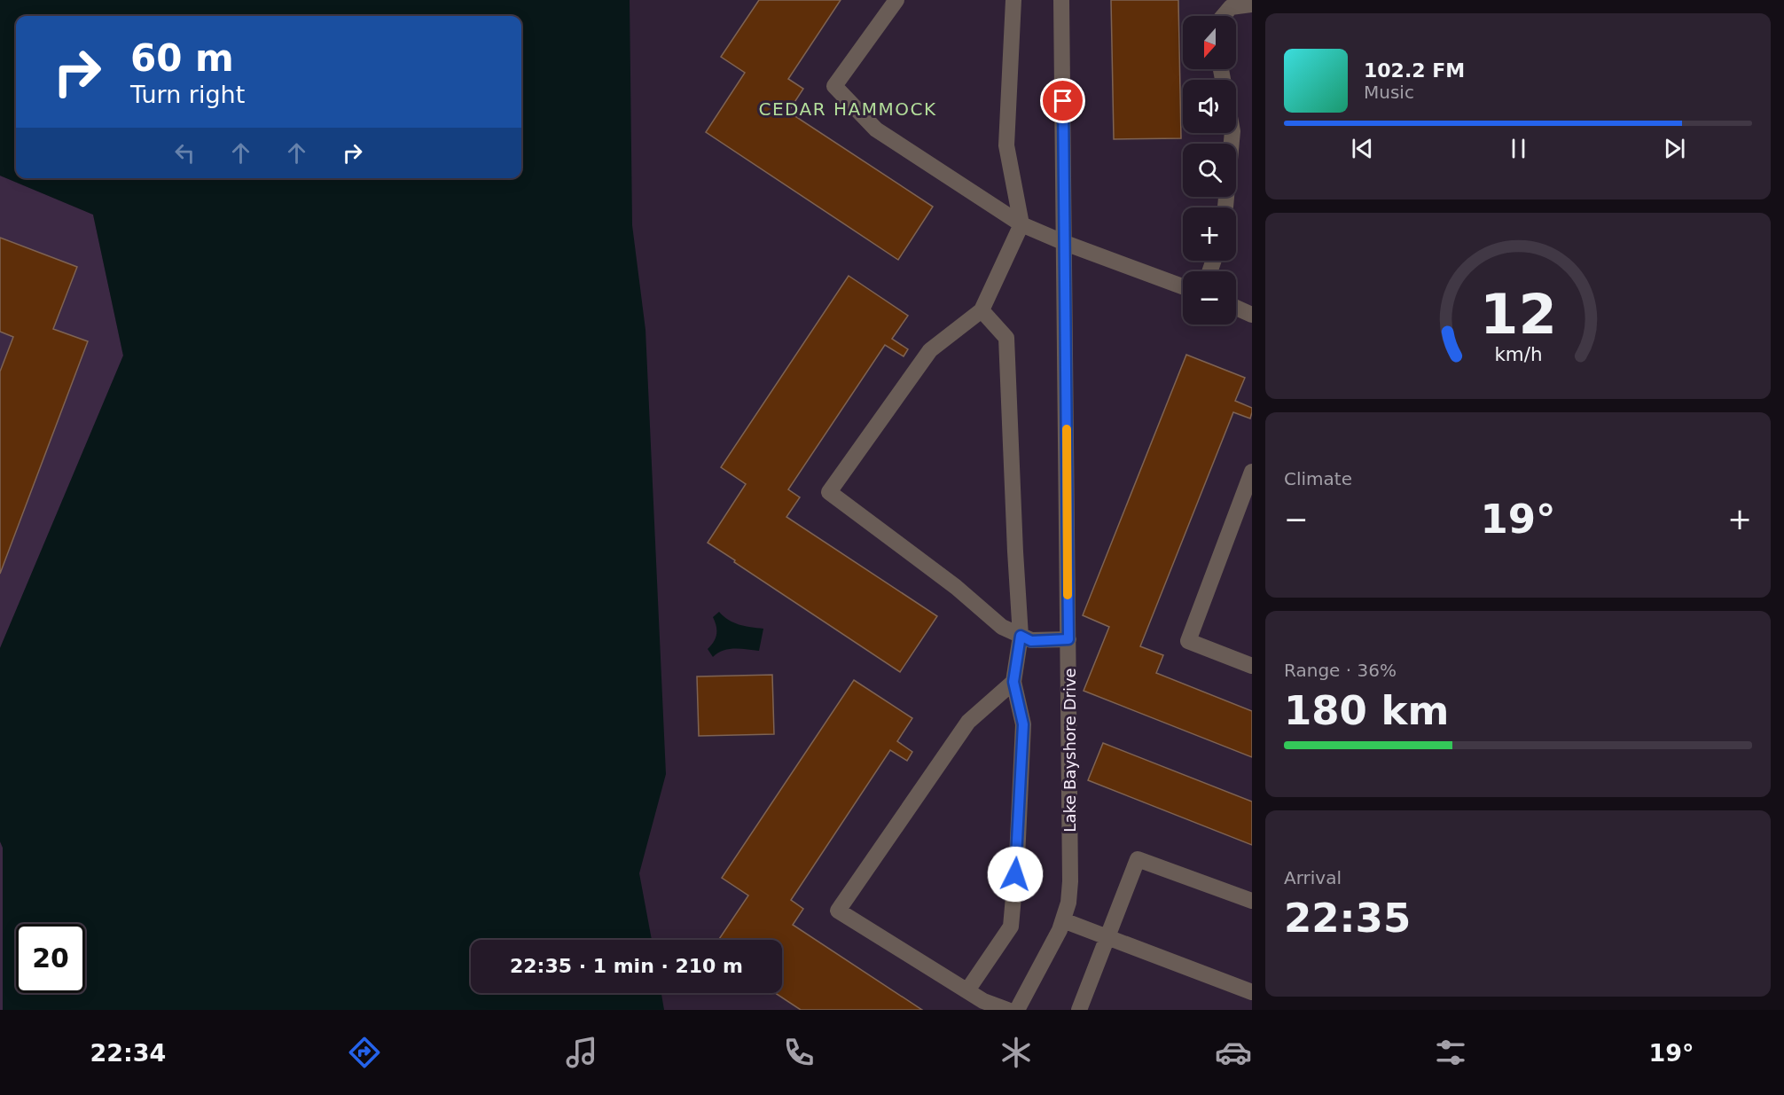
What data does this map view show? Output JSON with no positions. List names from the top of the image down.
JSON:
{
  "streets": {
    "street": ["Lake Bayshore Drive"]
  },
  "districts": ["CEDAR HAMMOCK"],
  "north": "bottom",
  "page": {
    "map_buttons": ["+", "−"],
    "turn": ["60 m", "Turn right"],
    "song": ["102.2 FM", "Music"],
    "tile": [
      "Climate",
      ["Range · 36%", "180 km"],
      ["Arrival", "22:35"]
    ],
    "heat": ["−", "19°", "+"],
    "limit": "20",
    "trip": "22:35 · 1 min · 210 m",
    "tabs": ["22:34", "19°"],
    "gauge": ["12", "km/h"]
  }
}
